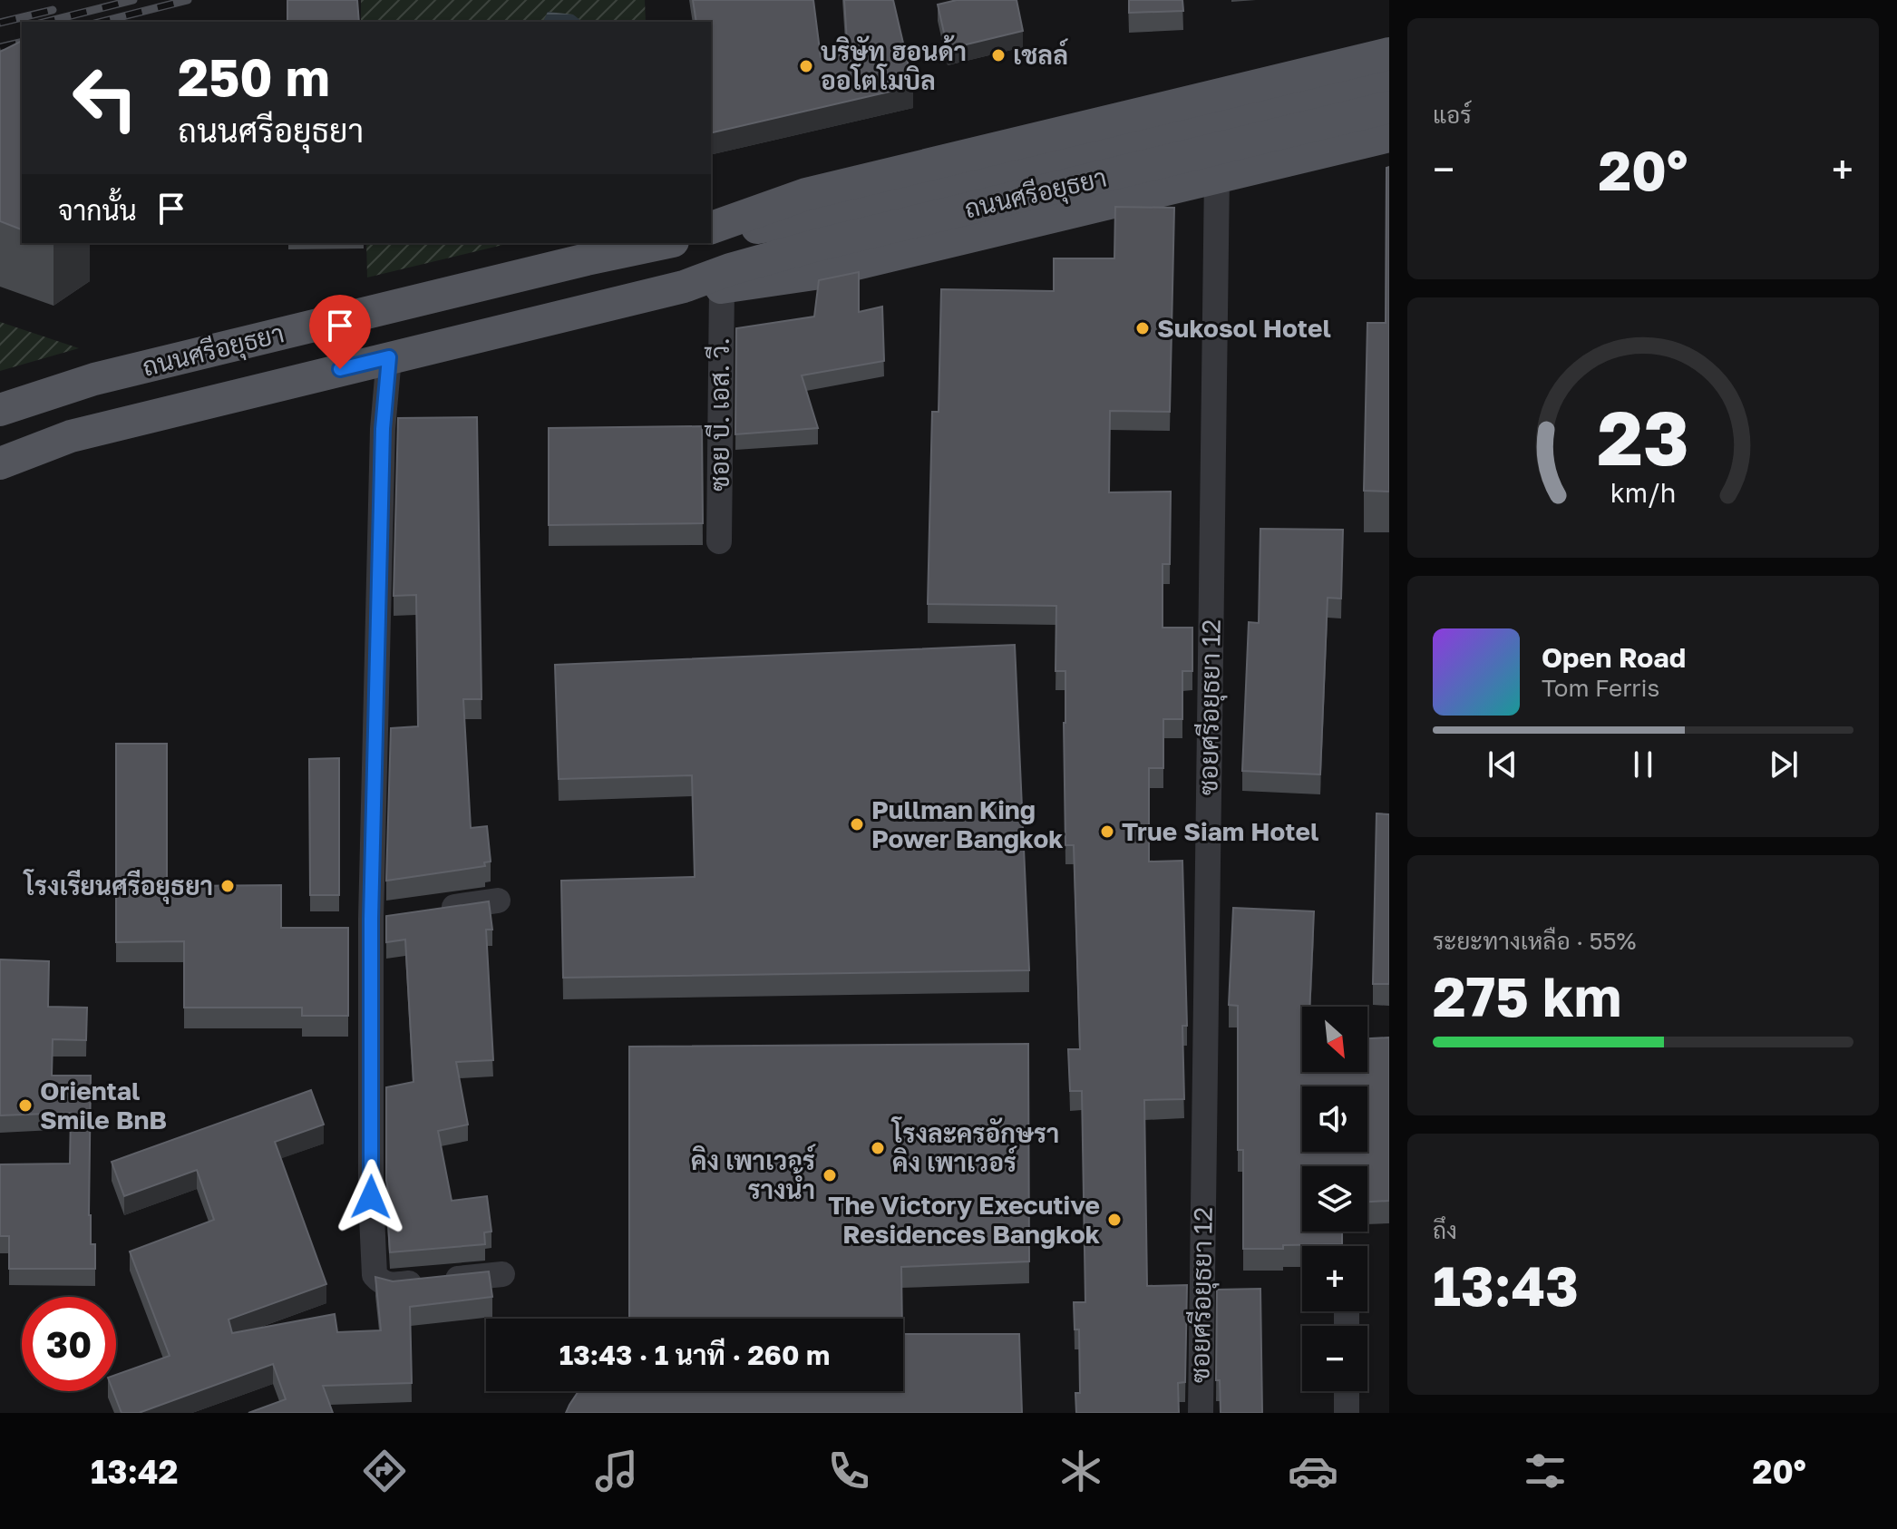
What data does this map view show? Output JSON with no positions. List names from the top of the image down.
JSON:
{
  "streets": {
    "main road": ["ถนนศรีอยุธยา"],
    "street": ["ซอย บี. เอส. วี.", "ซอยศรีอยุธยา 12"]
  },
  "crossings": [
    ["ถนนศรีอยุธยา", "ซอย บี. เอส. วี."],
    ["ถนนศรีอยุธยา", "ซอยศรีอยุธยา 12"]
  ],
  "places": [
    "เชลล์",
    "บริษัท ฮอนด้า ออโตโมบิล",
    "Sukosol Hotel",
    "Pullman King Power Bangkok",
    "True Siam Hotel",
    "โรงเรียนศรีอยุธยา",
    "Oriental Smile BnB",
    "โรงละครอักษรา คิง เพาเวอร์",
    "คิง เพาเวอร์ รางน้ำ",
    "The Victory Executive Residences Bangkok"
  ],
  "north": "bottom right",
  "page": {
    "tile": [
      "แอร์",
      ["ระยะทางเหลือ · 55%", "275 km"],
      ["ถึง", "13:43"]
    ],
    "turn": ["250 m", "ถนนศรีอยุธยา"],
    "heat": ["−", "20°", "+"],
    "then": "จากนั้น",
    "song": ["Open Road", "Tom Ferris"],
    "map_buttons": ["+", "−"],
    "limit": "30",
    "trip": "13:43 · 1 นาที · 260 m",
    "tabs": ["13:42", "20°"],
    "gauge": ["23", "km/h"]
  }
}
